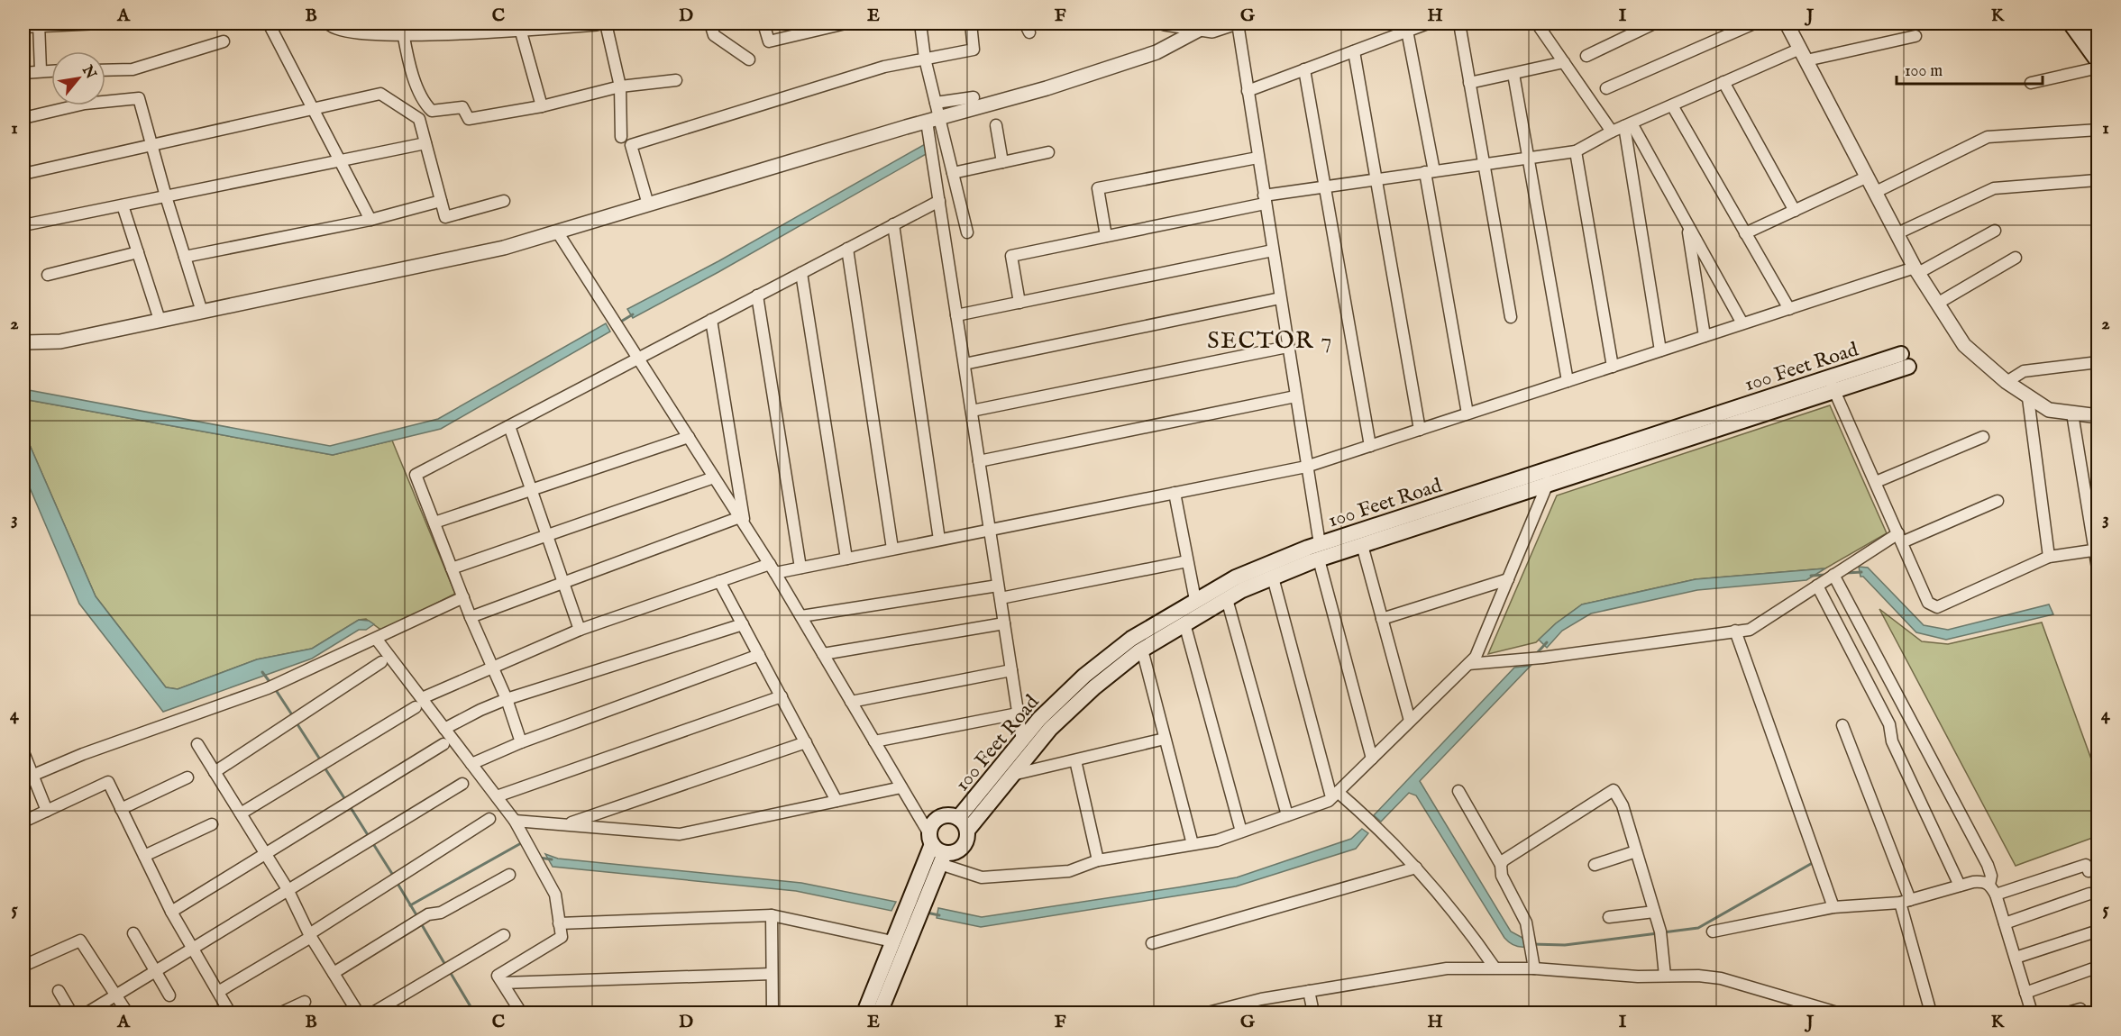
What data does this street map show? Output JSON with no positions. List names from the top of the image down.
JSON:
{
  "streets": {
    "main road": ["100 Feet Road"]
  },
  "districts": ["SECTOR 7"],
  "scale_bar": "100 m",
  "north": "top right",
  "grid": {
    "columns": [
      "A",
      "B",
      "C",
      "D",
      "E",
      "F",
      "G",
      "H",
      "I",
      "J",
      "K"
    ],
    "rows": [
      "1",
      "2",
      "3",
      "4",
      "5"
    ]
  }
}
